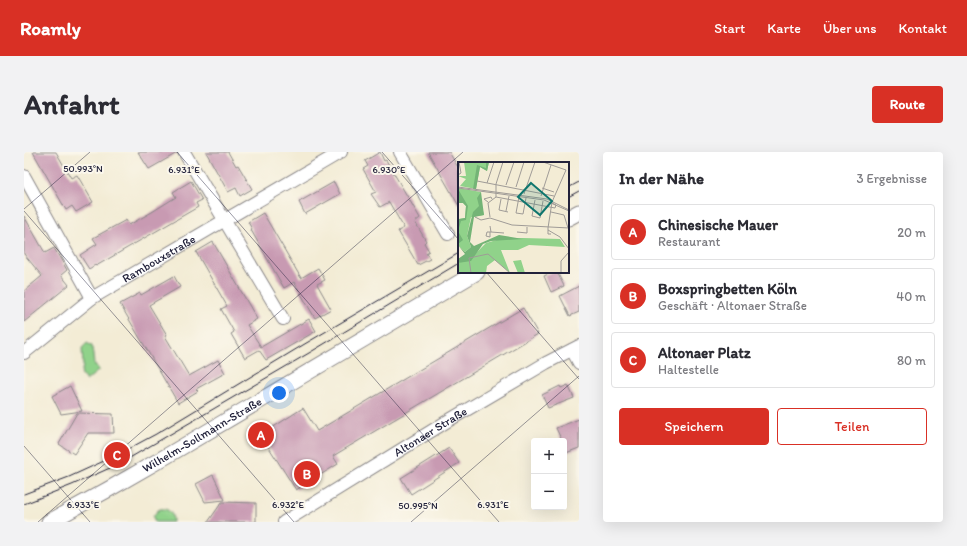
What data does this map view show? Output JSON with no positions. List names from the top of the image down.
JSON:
{
  "streets": {
    "street": ["Rambouxstraße", "Altonaer Straße", "Wilhelm-Sollmann-Straße"]
  },
  "page": {
    "header": "Roamly",
    "nav": [
      "Start",
      "Karte",
      "Über uns",
      "Kontakt"
    ],
    "buttons": [
      "Route",
      ["Speichern", "Teilen"]
    ],
    "title": "Anfahrt",
    "heading": ["In der Nähe", "3 Ergebnisse"],
    "list": [
      {
        "mark": "A",
        "name": "Chinesische Mauer",
        "note": "Restaurant",
        "value": "20 m"
      },
      {
        "mark": "B",
        "name": "Boxspringbetten Köln",
        "note": "Geschäft · Altonaer Straße",
        "value": "40 m"
      },
      {
        "mark": "C",
        "name": "Altonaer Platz",
        "note": "Haltestelle",
        "value": "80 m"
      }
    ],
    "pins": ["A", "C", "B"],
    "map_buttons": ["+", "−"]
  },
  "coordinates": [
    "50.993°N",
    "6.931°E",
    "6.930°E",
    "6.933°E",
    "6.932°E",
    "50.995°N"
  ]
}
